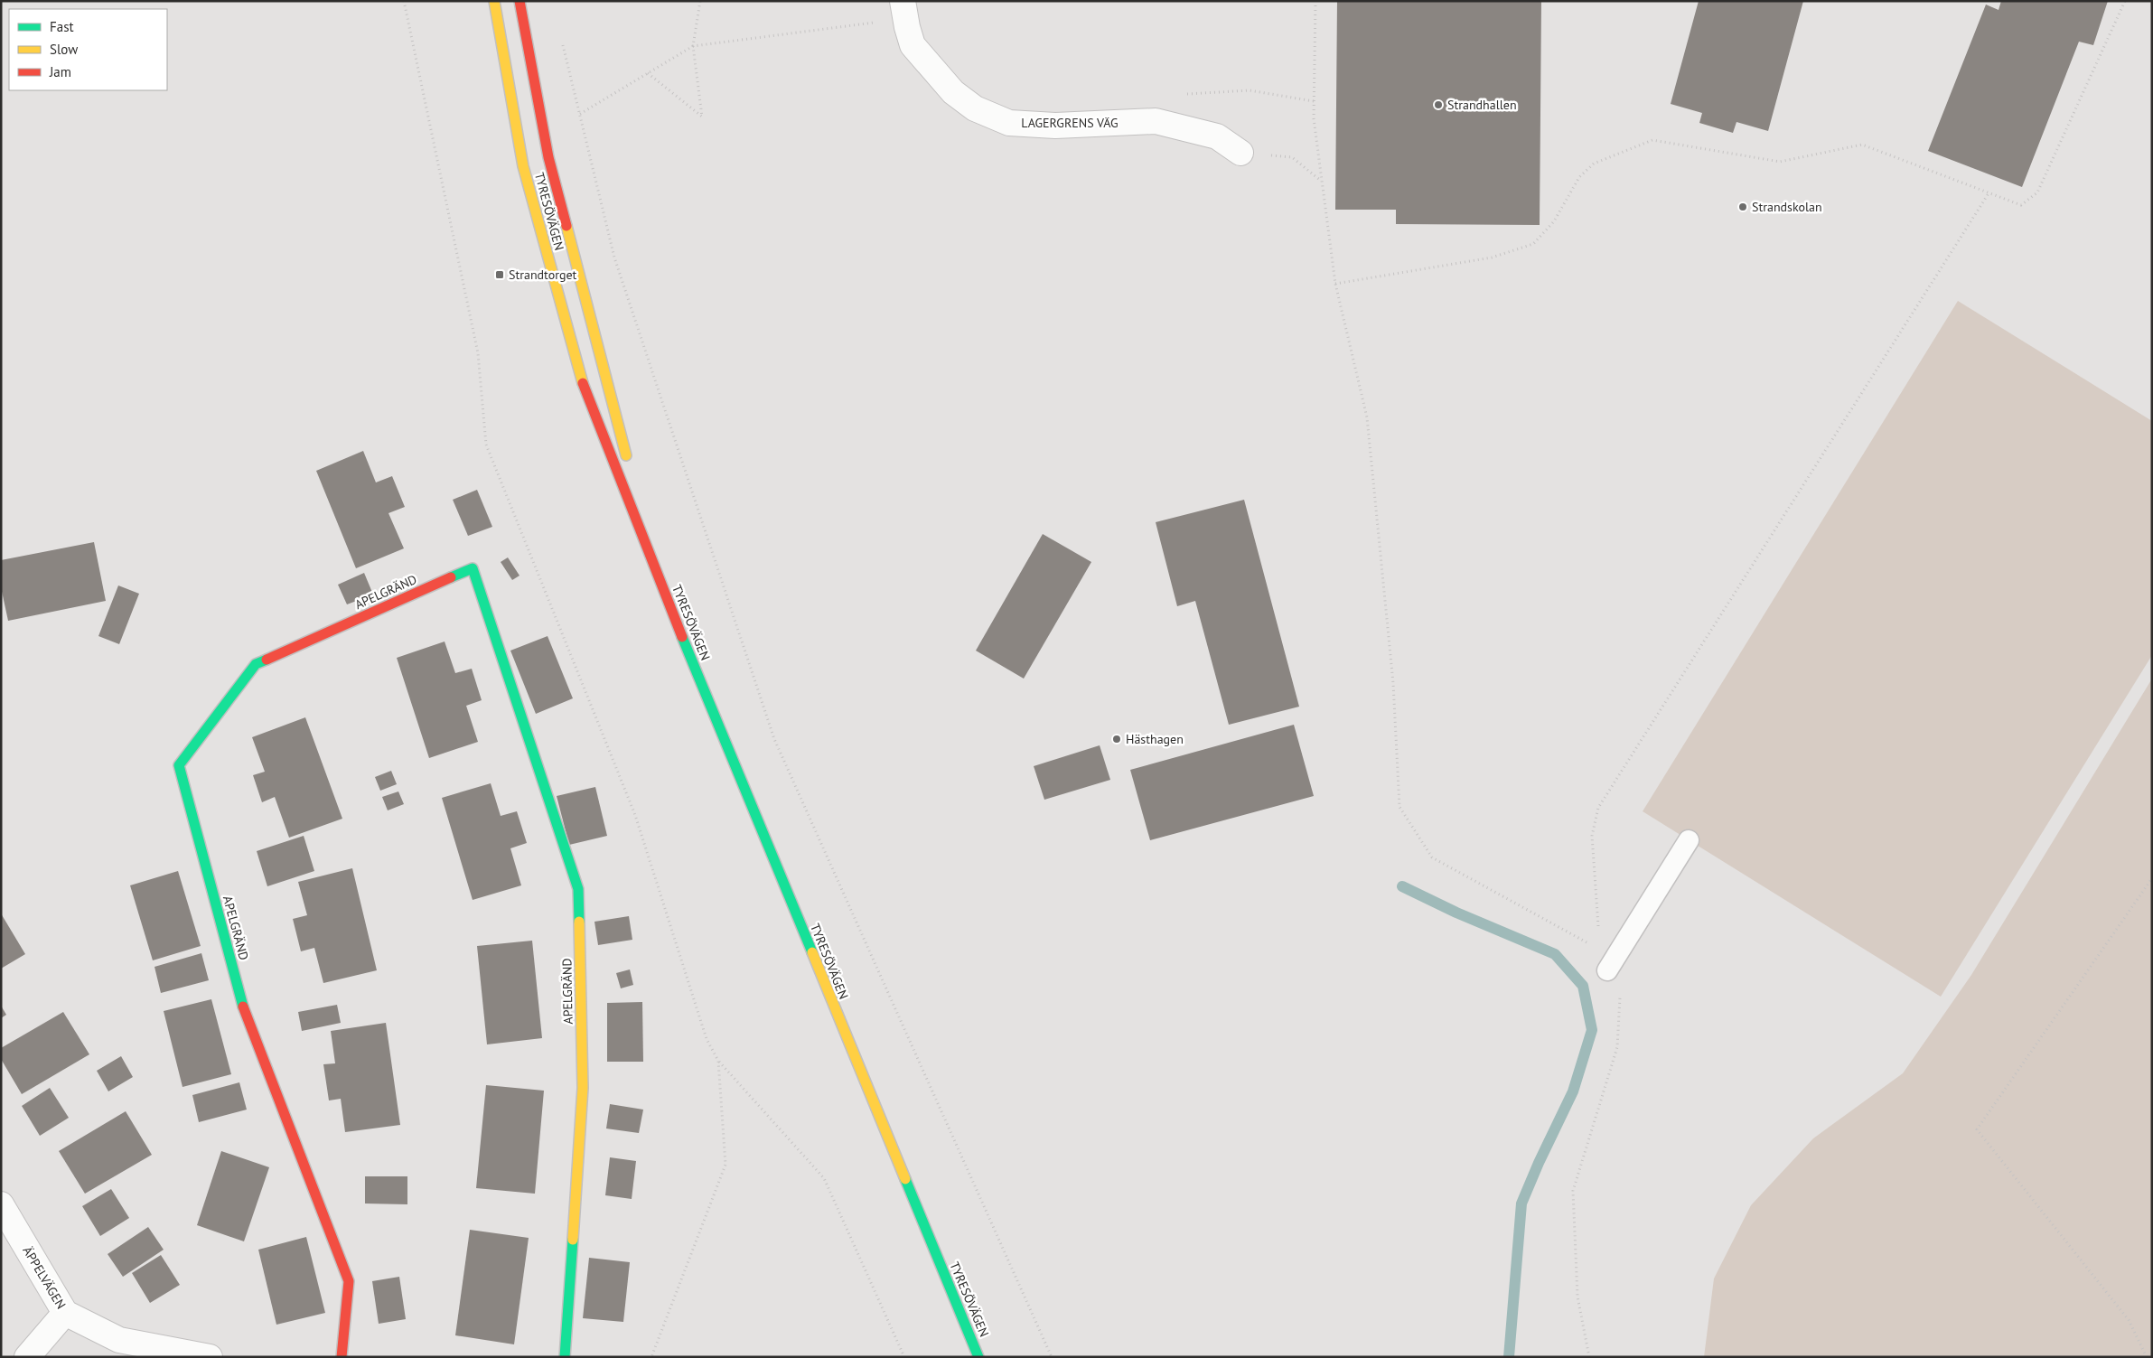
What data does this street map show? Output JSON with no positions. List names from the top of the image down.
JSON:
{
  "streets": {
    "main road": ["TYRESÖVÄGEN", "APELGRÄND"],
    "street": ["LAGERGRENS VÄG", "ÄPPELVÄGEN"]
  },
  "places": {
    "other": ["Strandhallen", "Strandskolan", "Hästhagen"],
    "transit": ["Strandtorget"]
  },
  "legend": ["Fast", "Slow", "Jam"]
}
